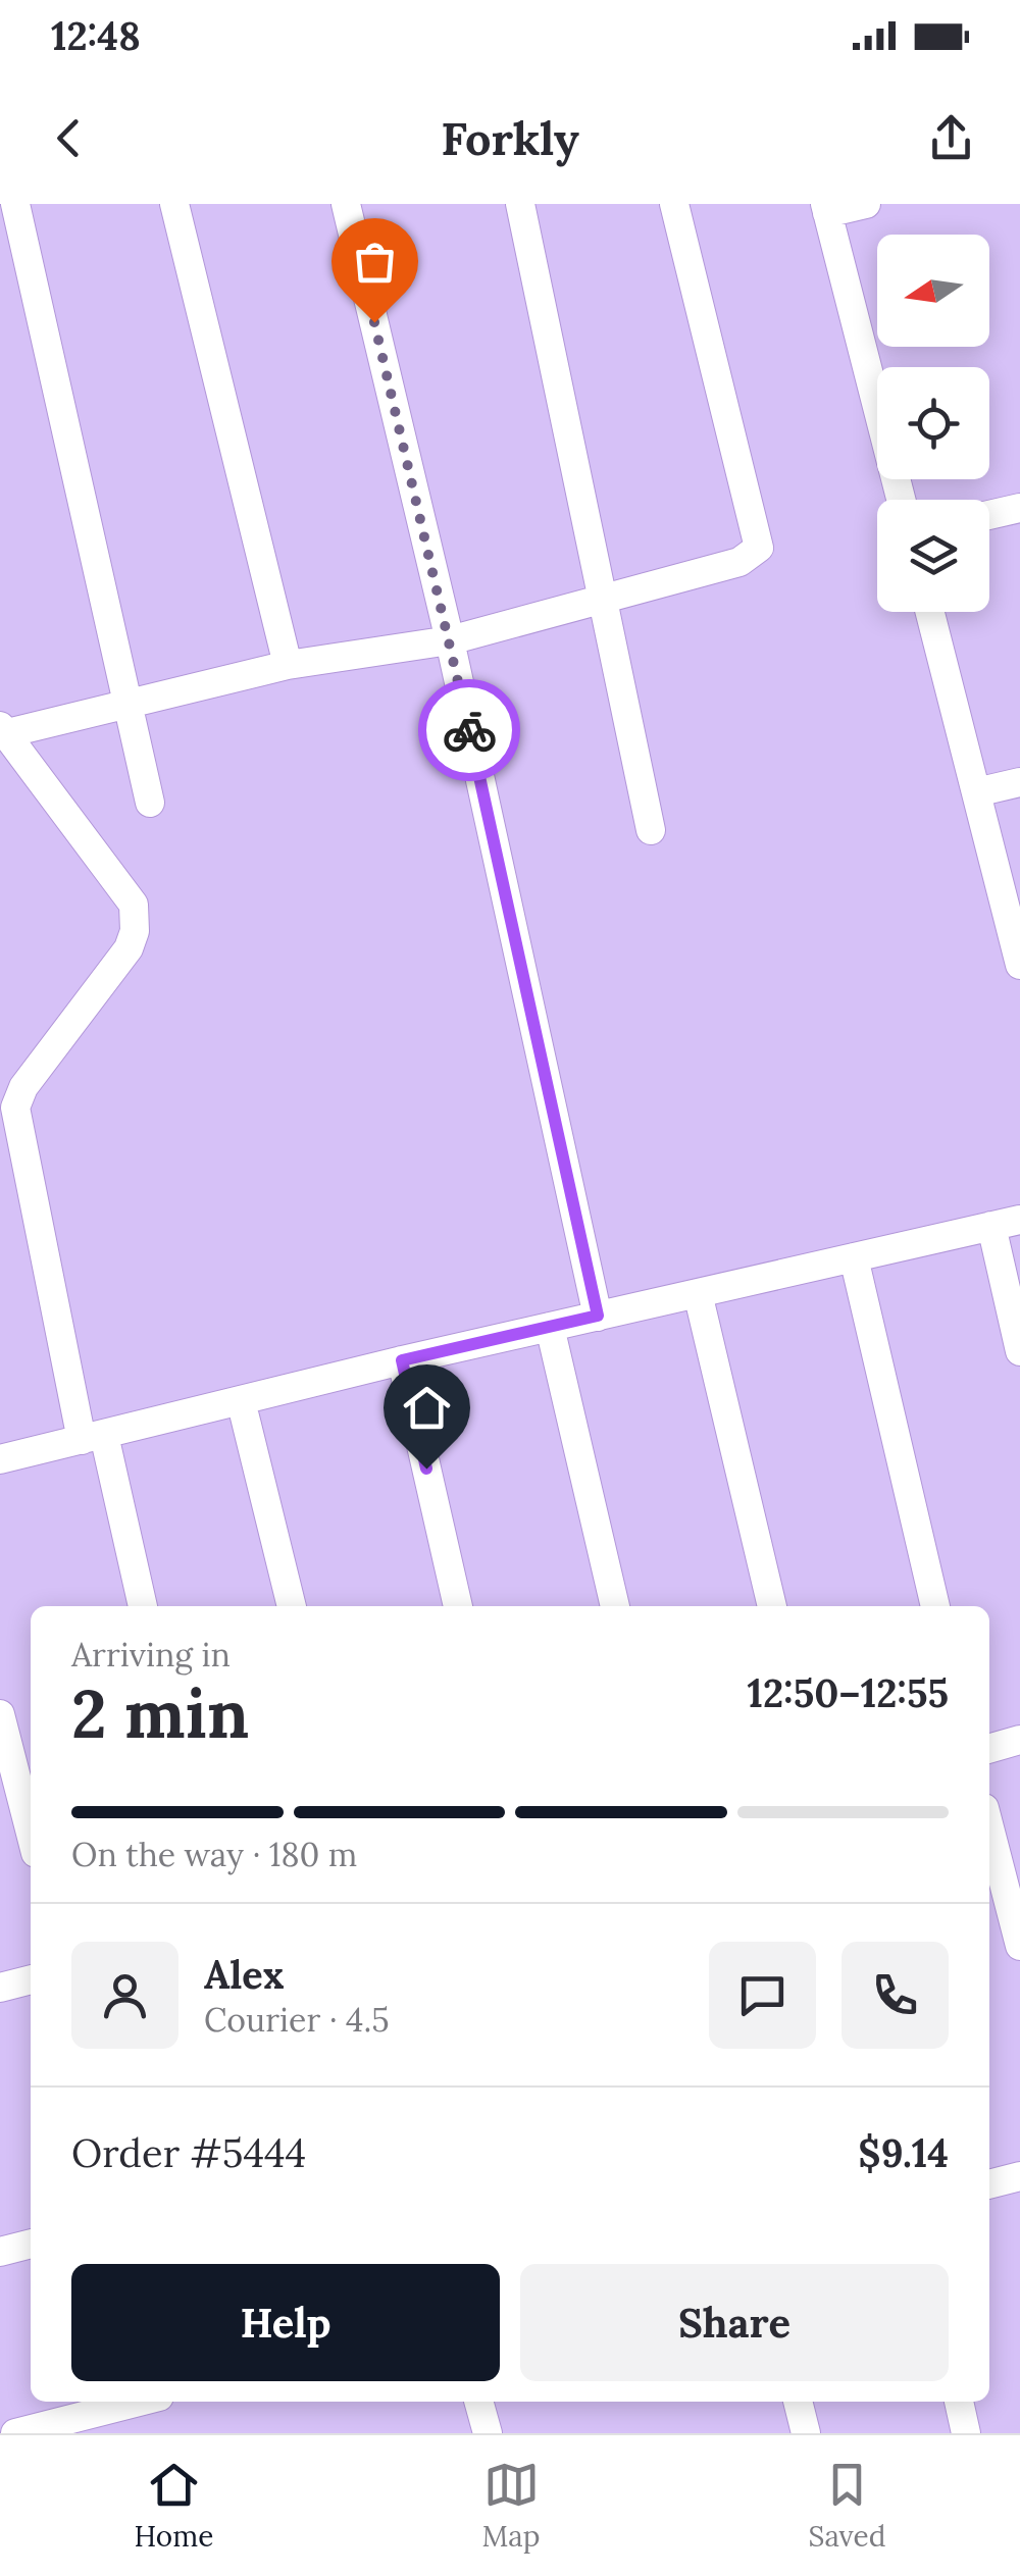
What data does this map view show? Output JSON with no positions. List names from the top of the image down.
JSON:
{
  "north": "left",
  "page": {
    "status": "12:48",
    "header": "Forkly",
    "heading": ["2 min", "Arriving in", "12:50–12:55"],
    "panel": [
      "Alex",
      "Courier · 4.5",
      "Order #5444",
      "$9.14"
    ],
    "bar": "On the way · 180 m",
    "buttons": ["Help", "Share"],
    "tabs": ["Home", "Map", "Saved"]
  }
}
